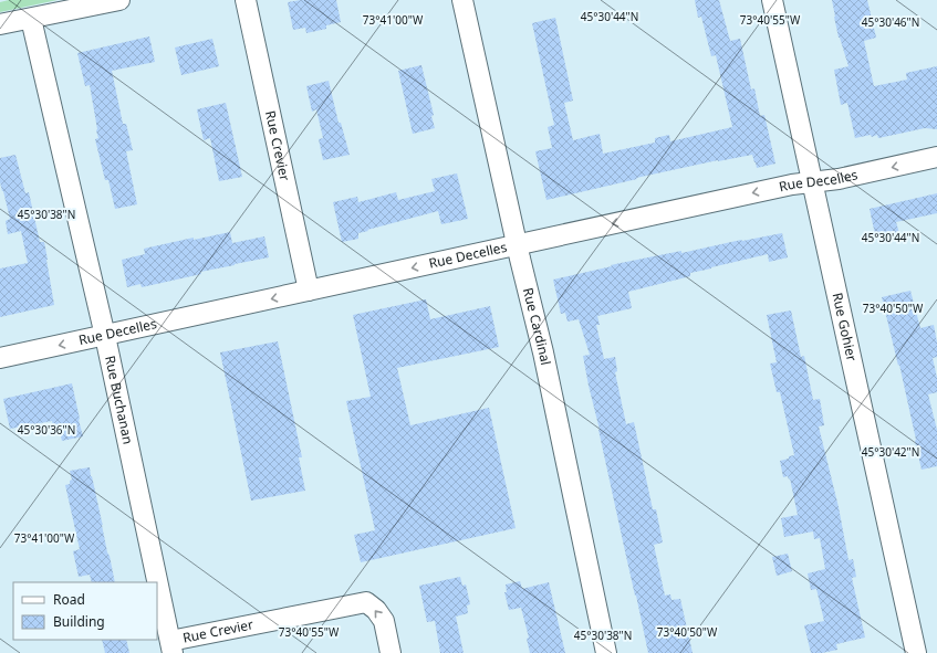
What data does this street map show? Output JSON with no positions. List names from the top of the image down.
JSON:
{
  "streets": {
    "street": [
      "Rue Crevier",
      "Rue Decelles",
      "Rue Cardinal",
      "Rue Gohier",
      "Rue Buchanan"
    ]
  },
  "crossings": [
    ["Rue Crevier", "Rue Decelles"],
    ["Rue Crevier", "Rue Buchanan"],
    ["Rue Decelles", "Rue Cardinal"],
    ["Rue Decelles", "Rue Gohier"],
    ["Rue Decelles", "Rue Buchanan"]
  ],
  "one_way": ["Rue Crevier", "Rue Decelles"],
  "legend": ["Road", "Building"],
  "coordinates": [
    "45°30'44\"N",
    "73°41'00\"W",
    "73°40'55\"W",
    "45°30'46\"N",
    "45°30'38\"N",
    "73°40'50\"W",
    "45°30'36\"N",
    "45°30'42\"N"
  ]
}
